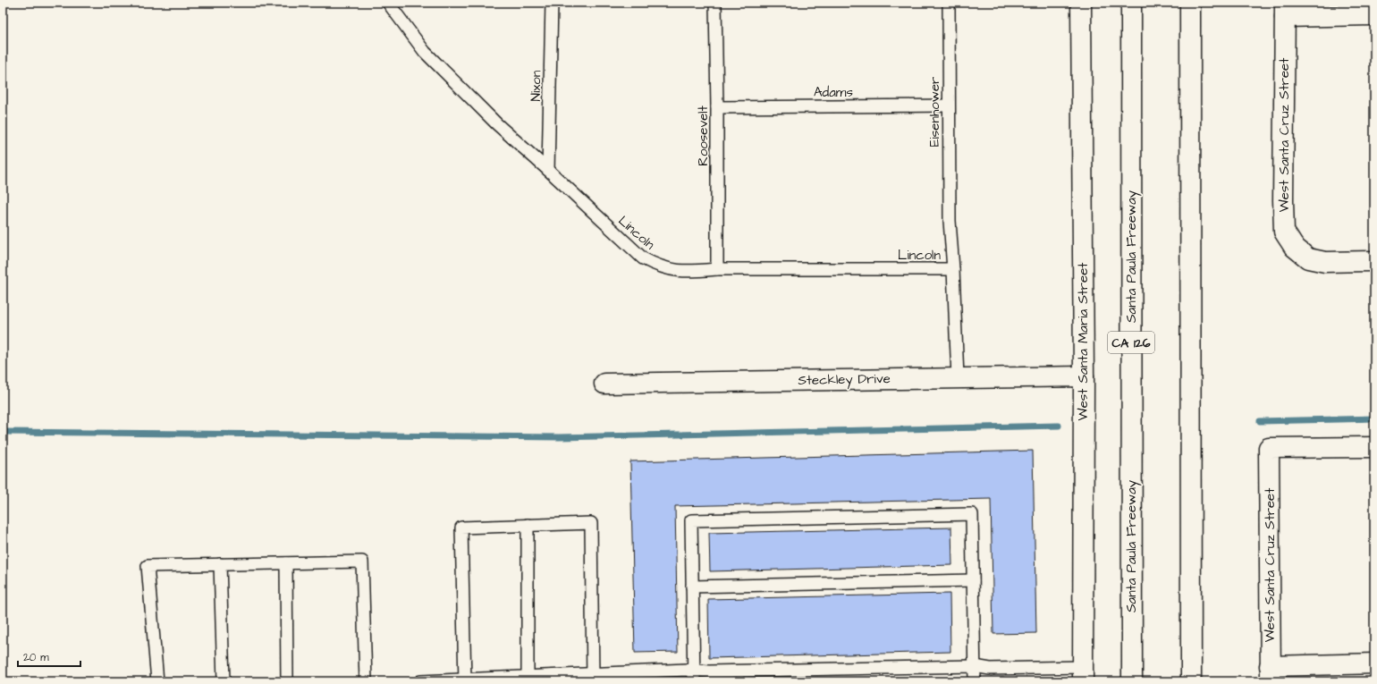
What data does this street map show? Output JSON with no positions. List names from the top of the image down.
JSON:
{
  "streets": {
    "main road": [
      "West Santa Cruz Street",
      "Santa Paula Freeway",
      "West Santa Maria Street",
      "CA 126",
      "Steckley Drive"
    ],
    "lane": [
      "Nixon",
      "Adams",
      "Eisenhower",
      "Roosevelt",
      "Lincoln"
    ]
  },
  "crossings": [
    ["Nixon", "Lincoln"],
    ["Adams", "Eisenhower"],
    ["Adams", "Roosevelt"],
    ["Eisenhower", "Lincoln"],
    ["Roosevelt", "Lincoln"],
    ["West Santa Maria Street", "Steckley Drive"]
  ],
  "scale_bar": "20 m"
}
